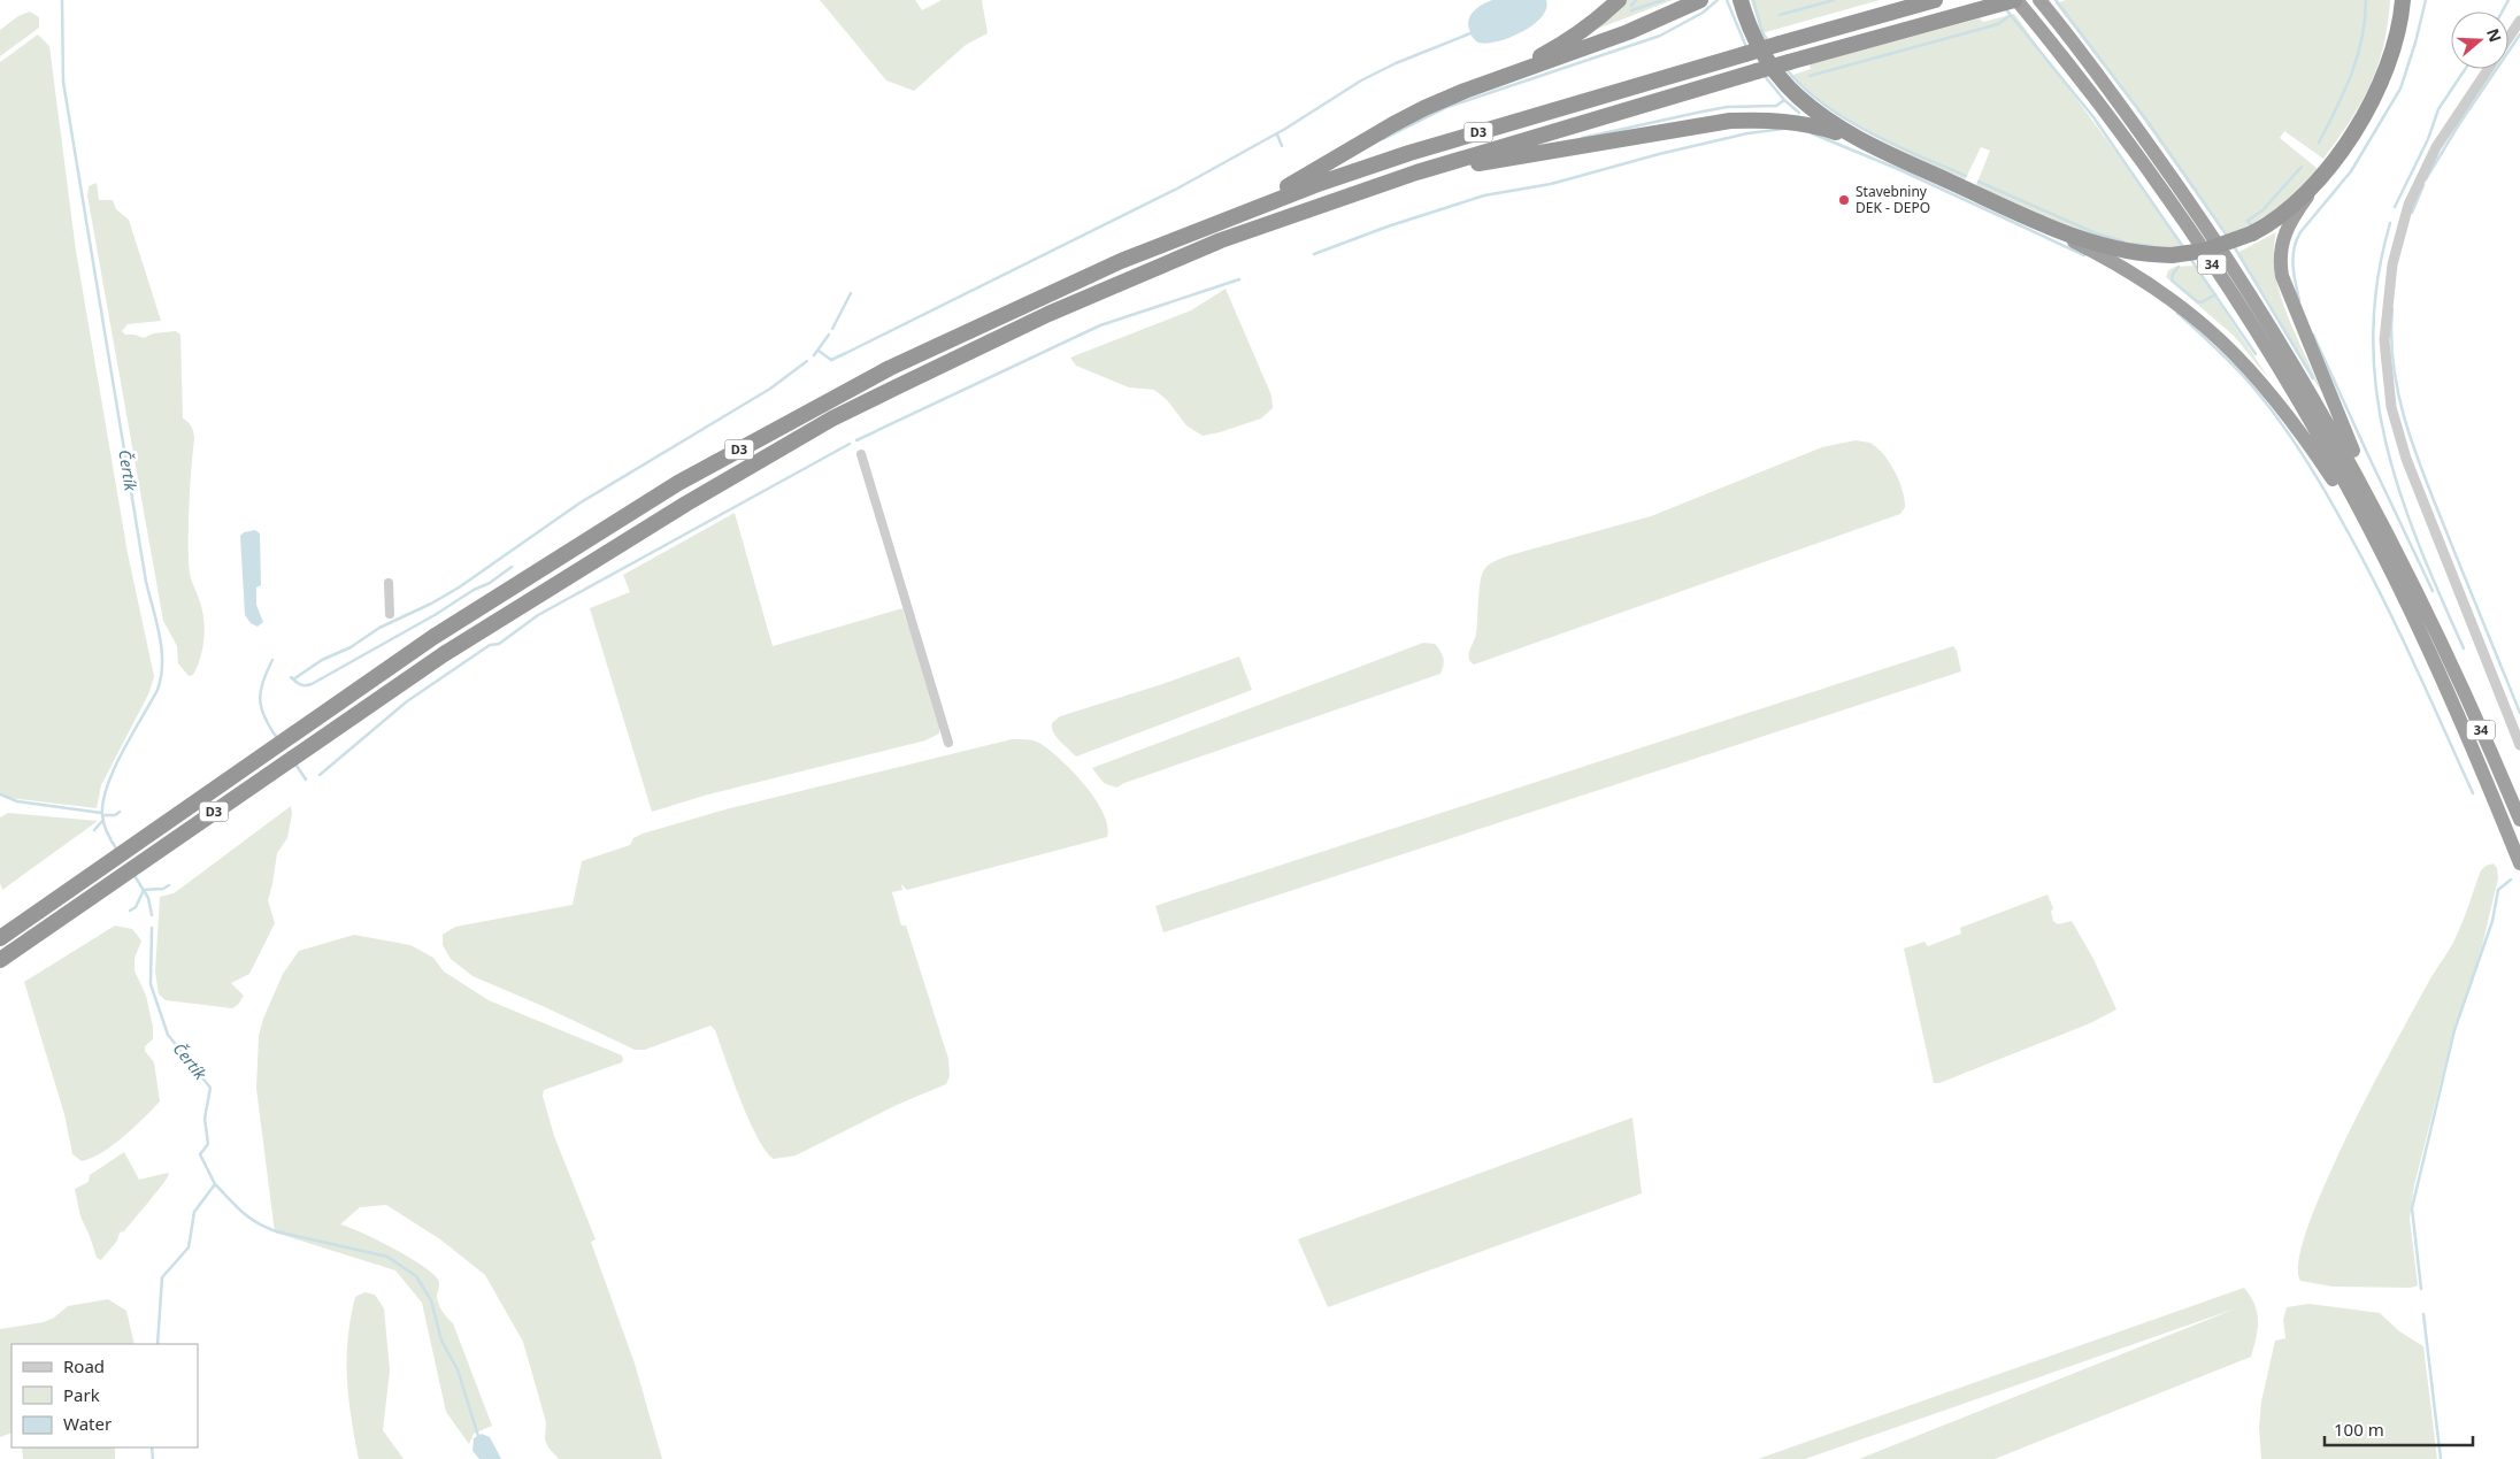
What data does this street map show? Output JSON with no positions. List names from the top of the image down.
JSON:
{
  "streets": {
    "highway": ["D3", "34"]
  },
  "crossings": [
    ["D3", "34"]
  ],
  "water": ["Čertík"],
  "places": ["Stavebniny DEK - DEPO"],
  "legend": ["Road", "Park", "Water"],
  "scale_bar": "100 m",
  "north": "right"
}
